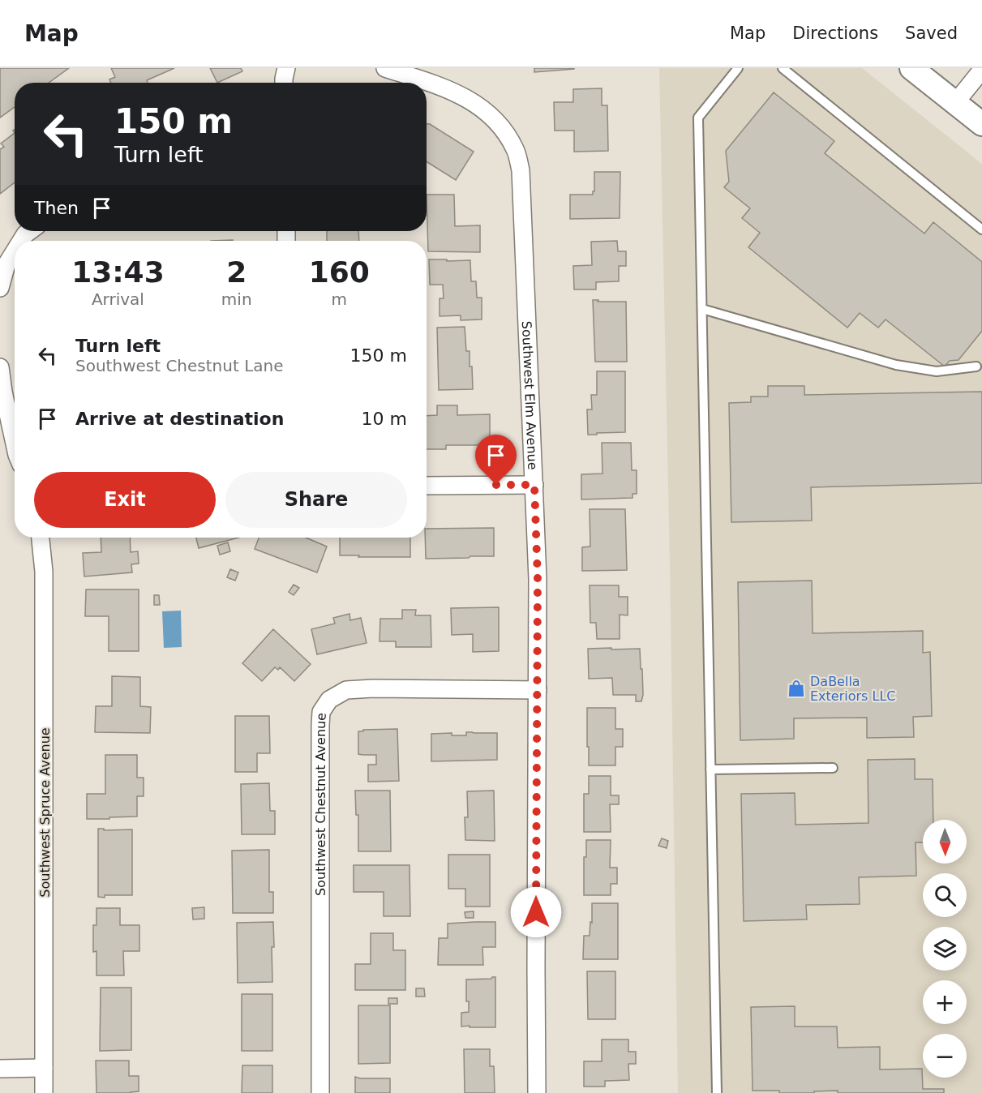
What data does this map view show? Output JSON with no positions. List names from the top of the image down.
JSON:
{
  "streets": {
    "street": ["Southwest Elm Avenue", "Southwest Chestnut Avenue", "Southwest Spruce Avenue"]
  },
  "crossings": [
    ["Southwest Elm Avenue", "Southwest Chestnut Avenue"]
  ],
  "places": {
    "shop": ["DaBella Exteriors LLC"]
  },
  "north": "bottom",
  "page": {
    "header": "Map",
    "nav": ["Map", "Directions", "Saved"],
    "turn": ["150 m", "Turn left"],
    "then": "Then",
    "eta": [
      "13:43",
      "Arrival",
      "2",
      "min",
      "160",
      "m"
    ],
    "list": [
      {
        "name": "Turn left",
        "note": "Southwest Chestnut Lane",
        "value": "150 m"
      },
      {
        "name": "Arrive at destination",
        "value": "10 m"
      }
    ],
    "buttons": ["Exit", "Share"],
    "map_buttons": ["+", "−"]
  }
}
